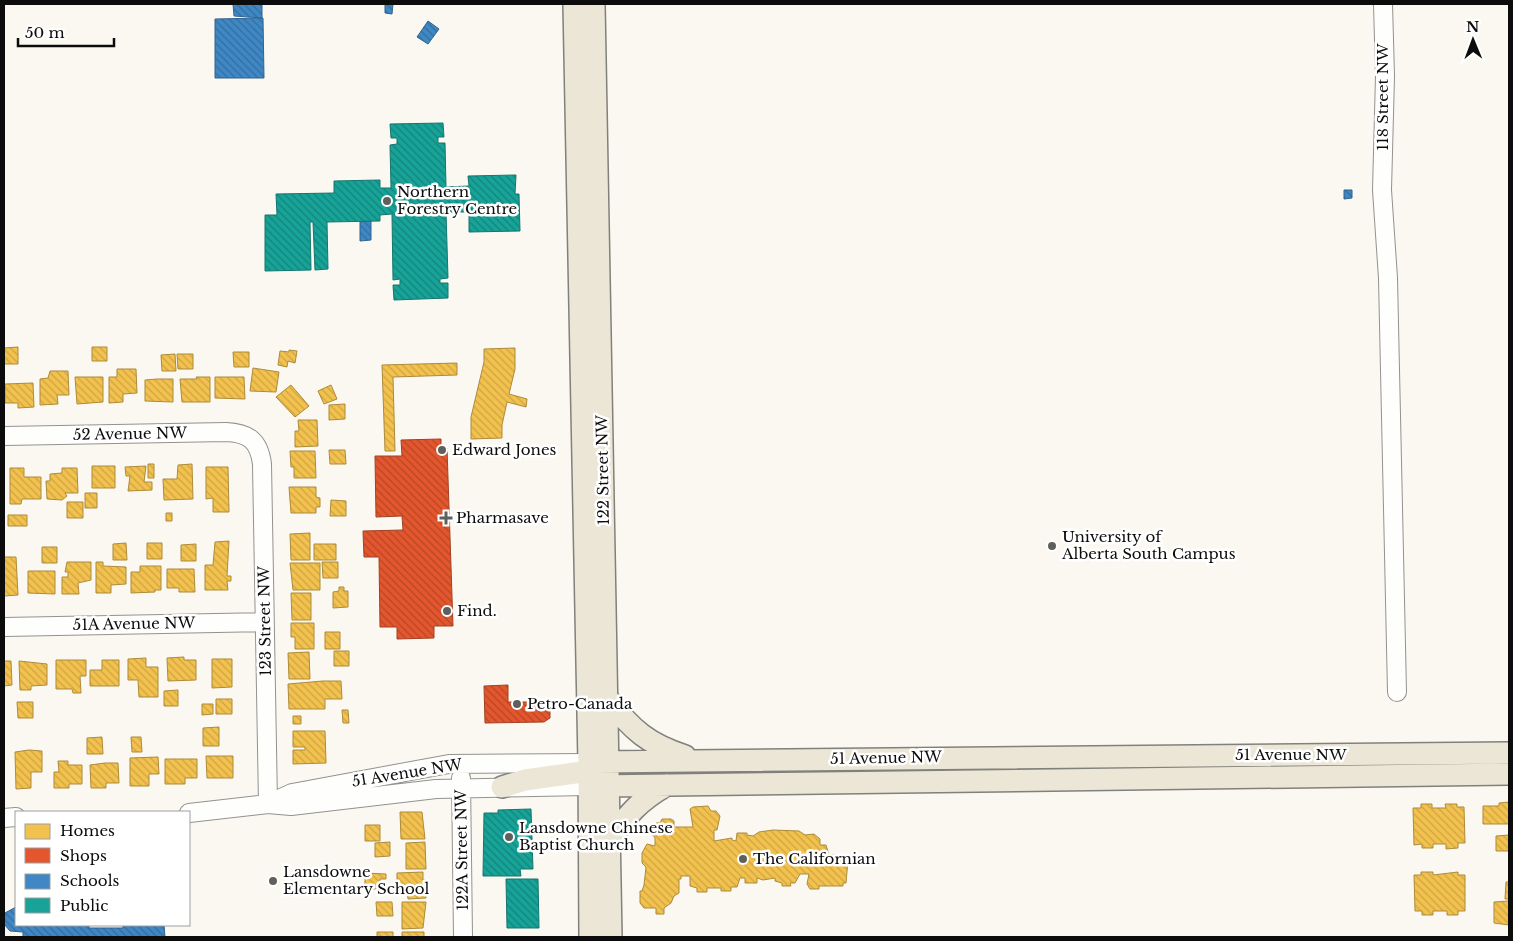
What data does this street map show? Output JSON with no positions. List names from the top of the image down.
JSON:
{
  "streets": {
    "main road": ["122 Street NW", "51 Avenue NW"],
    "street": [
      "118 Street NW",
      "52 Avenue NW",
      "123 Street NW",
      "51A Avenue NW",
      "122A Street NW"
    ]
  },
  "crossings": [
    ["52 Avenue NW", "123 Street NW"],
    ["122 Street NW", "51 Avenue NW"],
    ["123 Street NW", "51A Avenue NW"],
    ["123 Street NW", "51 Avenue NW"],
    ["51 Avenue NW", "122A Street NW"]
  ],
  "places": {
    "other": [
      "Northern Forestry Centre",
      "Edward Jones",
      "University of Alberta South Campus",
      "Find.",
      "Petro-Canada",
      "Lansdowne Chinese Baptist Church",
      "The Californian",
      "Lansdowne Elementary School"
    ],
    "health": ["Pharmasave"]
  },
  "legend": [
    "Homes",
    "Shops",
    "Schools",
    "Public"
  ],
  "scale_bar": "50 m",
  "north": "top"
}
